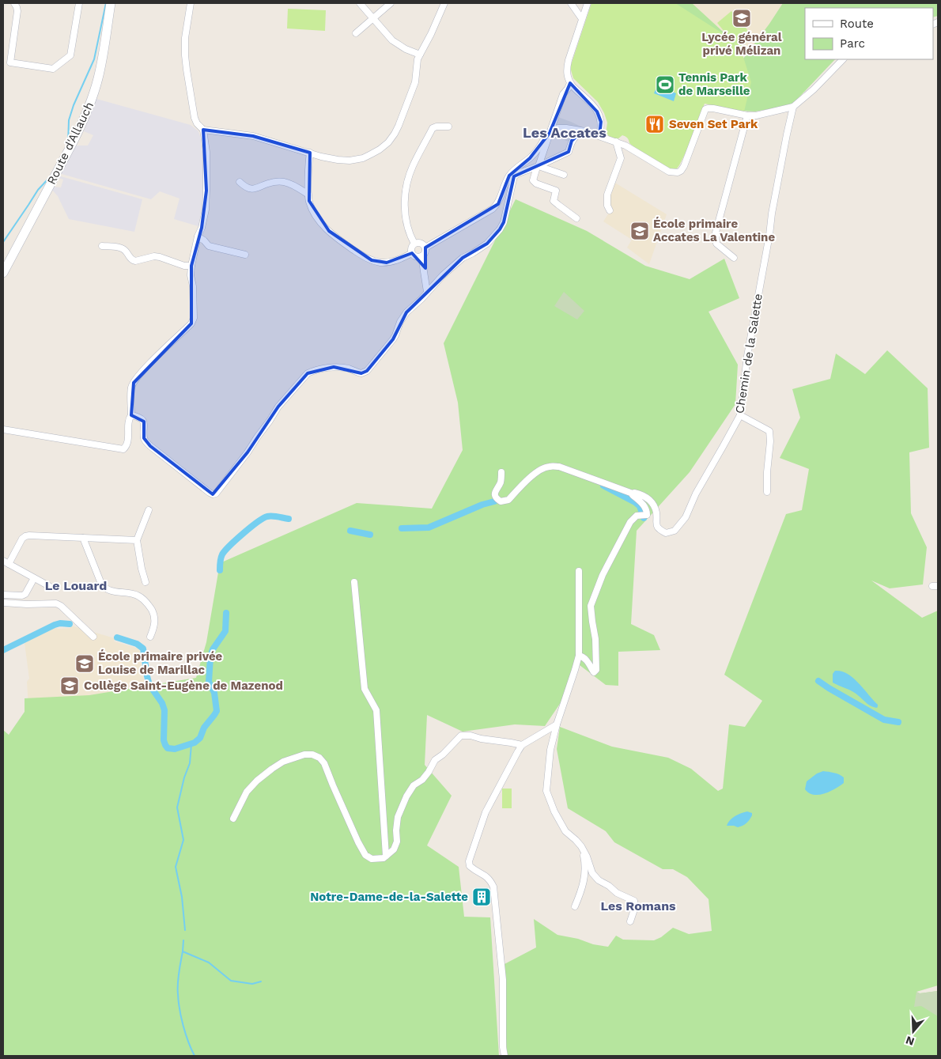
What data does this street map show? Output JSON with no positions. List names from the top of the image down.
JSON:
{
  "streets": {
    "main road": ["Route d'Allauch"],
    "street": ["Chemin de la Salette"]
  },
  "districts": ["Les Accates", "Le Louard", "Les Romans"],
  "places": {
    "school or university": [
      "Lycée général privé Mélizan",
      "École primaire Accates La Valentine",
      "École primaire privée Louise de Marillac",
      "Collège Saint-Eugène de Mazenod"
    ],
    "sports": ["Tennis Park de Marseille"],
    "restaurant": ["Seven Set Park"],
    "building": ["Notre-Dame-de-la-Salette"]
  },
  "legend": ["Route", "Parc"],
  "north": "bottom"
}
